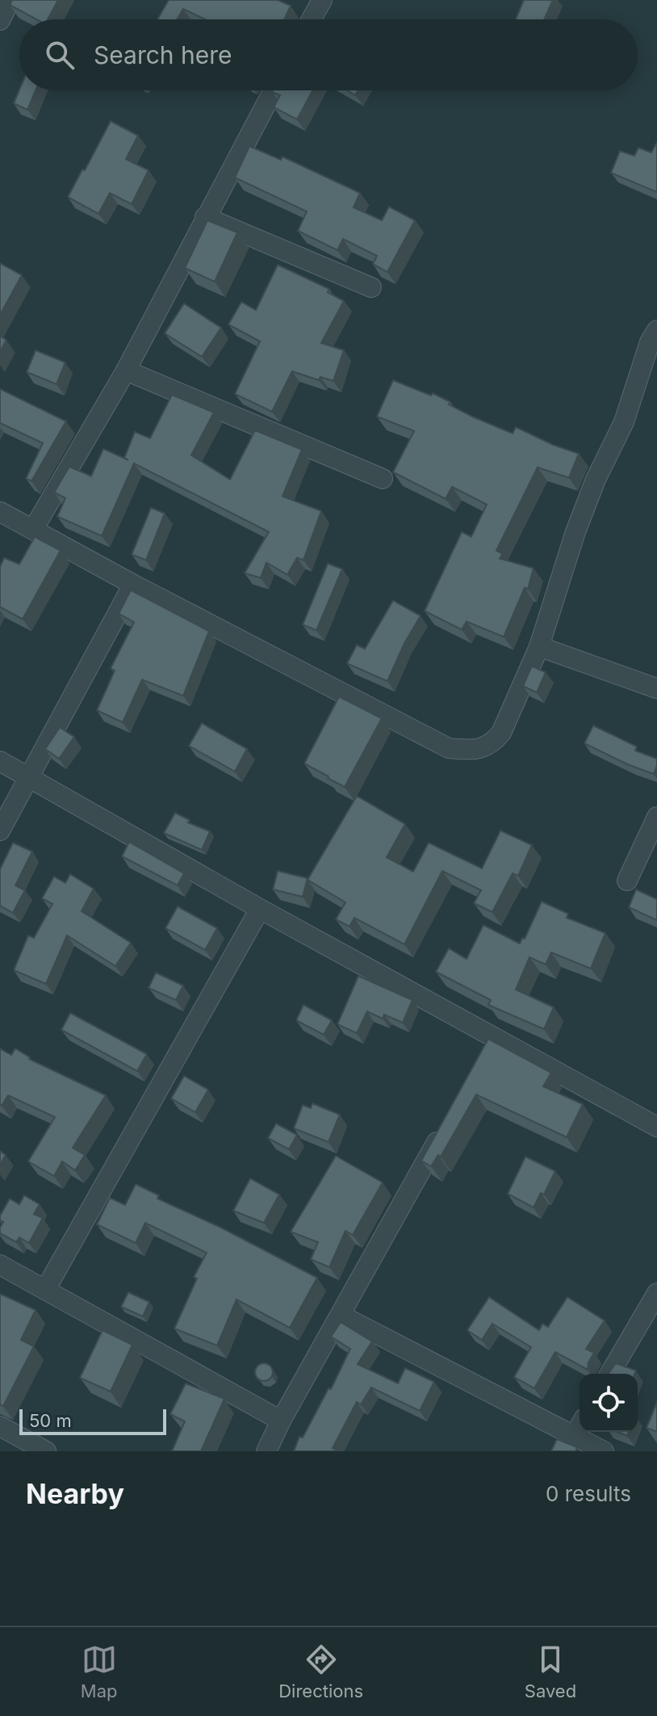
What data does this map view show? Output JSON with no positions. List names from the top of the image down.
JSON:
{
  "scale_bar": "50 m",
  "page": {
    "search": "Search here",
    "scale": "50 m",
    "heading": ["Nearby", "0 results"],
    "nav": ["Map", "Directions", "Saved"]
  }
}
